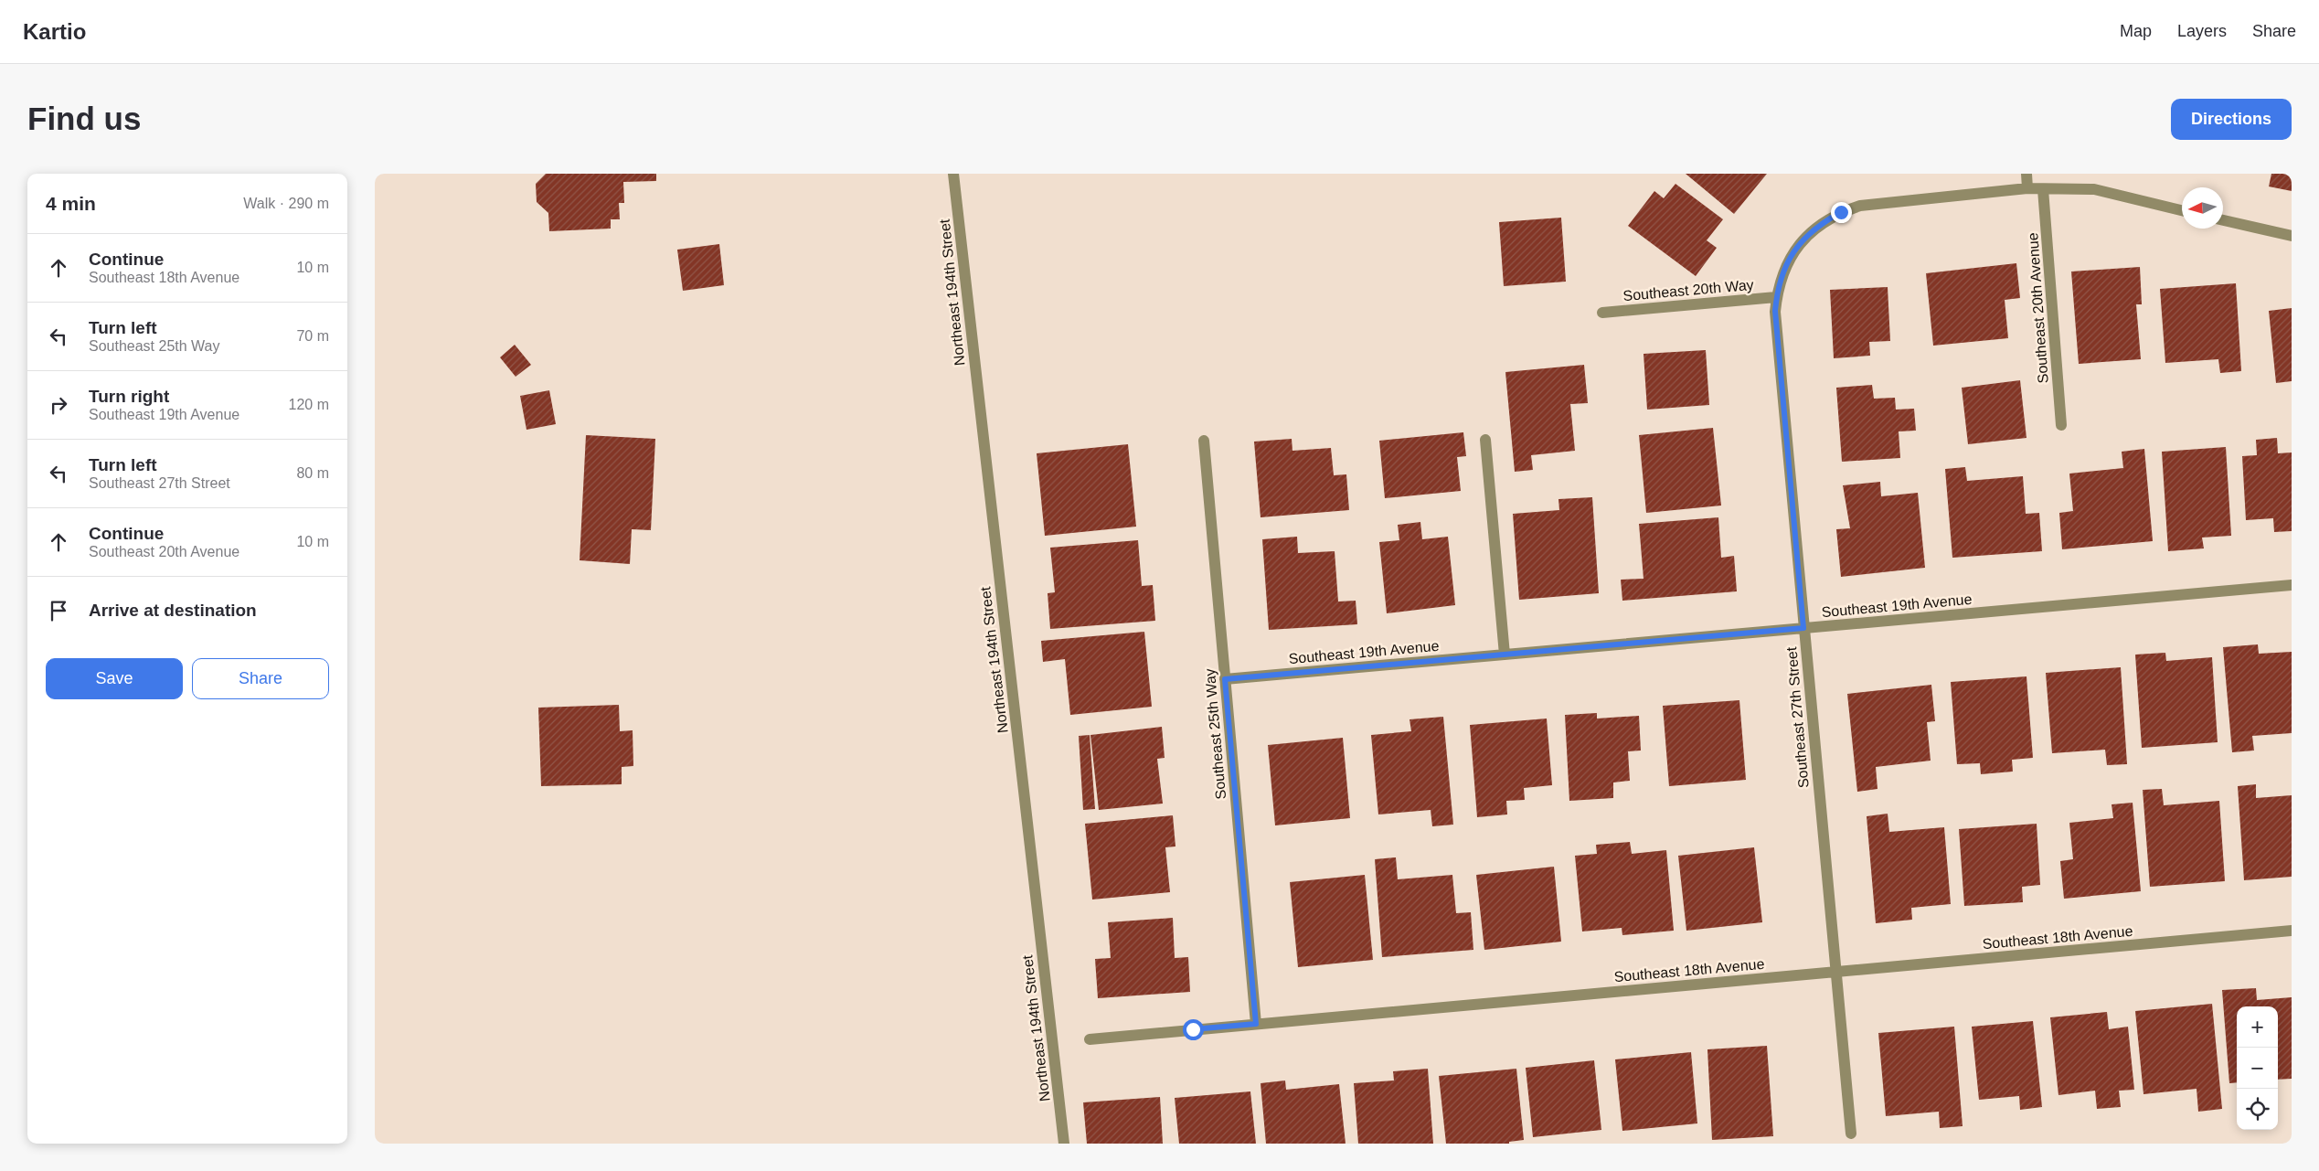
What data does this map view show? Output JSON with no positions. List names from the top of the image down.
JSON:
{
  "streets": {
    "street": [
      "Southeast 20th Way",
      "Northeast 194th Street",
      "Southeast 20th Avenue",
      "Southeast 19th Avenue",
      "Southeast 27th Street",
      "Southeast 25th Way",
      "Southeast 18th Avenue"
    ]
  },
  "crossings": [
    ["Southeast 20th Way", "Southeast 27th Street"],
    ["Southeast 19th Avenue", "Southeast 27th Street"],
    ["Southeast 19th Avenue", "Southeast 25th Way"],
    ["Southeast 27th Street", "Southeast 18th Avenue"],
    ["Southeast 25th Way", "Southeast 18th Avenue"]
  ],
  "north": "left",
  "page": {
    "header": "Kartio",
    "nav": ["Map", "Layers", "Share"],
    "buttons": [
      "Directions",
      ["Save", "Share"]
    ],
    "title": "Find us",
    "heading": ["4 min", "Walk · 290 m"],
    "list": [
      ["Continue", "Southeast 18th Avenue", "10 m"],
      ["Turn left", "Southeast 25th Way", "70 m"],
      ["Turn right", "Southeast 19th Avenue", "120 m"],
      ["Turn left", "Southeast 27th Street", "80 m"],
      ["Continue", "Southeast 20th Avenue", "10 m"],
      "Arrive at destination"
    ],
    "map_buttons": ["+", "−"]
  }
}
